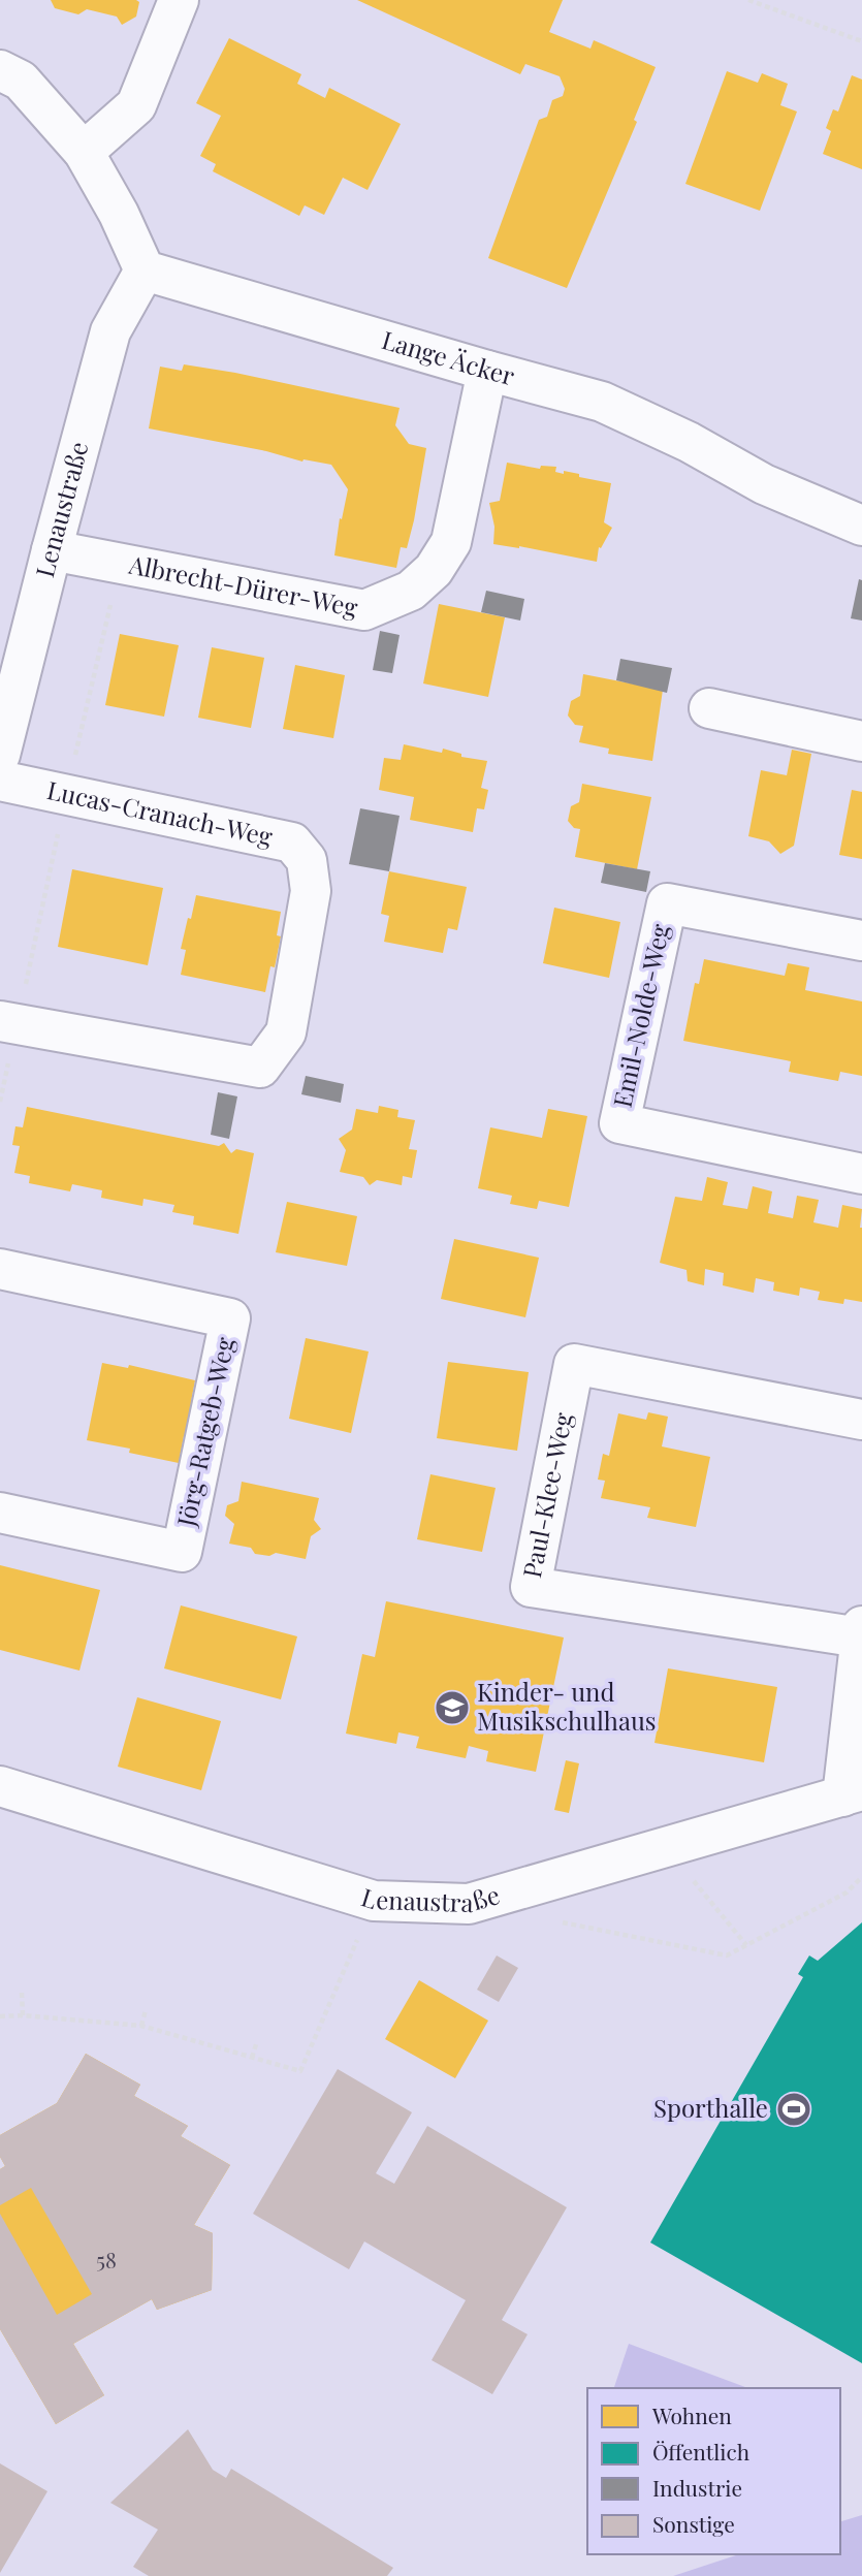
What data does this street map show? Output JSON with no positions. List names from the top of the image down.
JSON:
{
  "streets": {
    "street": [
      "Lange Äcker",
      "Lenaustraße",
      "Albrecht-Dürer-Weg",
      "Lucas-Cranach-Weg",
      "Emil-Nolde-Weg",
      "Jörg-Ratgeb-Weg",
      "Paul-Klee-Weg"
    ]
  },
  "crossings": [
    ["Lange Äcker", "Lenaustraße"],
    ["Lange Äcker", "Albrecht-Dürer-Weg"],
    ["Lenaustraße", "Albrecht-Dürer-Weg"]
  ],
  "places": {
    "school or university": ["Kinder- und Musikschulhaus"],
    "sports": ["Sporthalle"]
  },
  "house_numbers": ["58"],
  "legend": [
    "Wohnen",
    "Öffentlich",
    "Industrie",
    "Sonstige"
  ]
}
